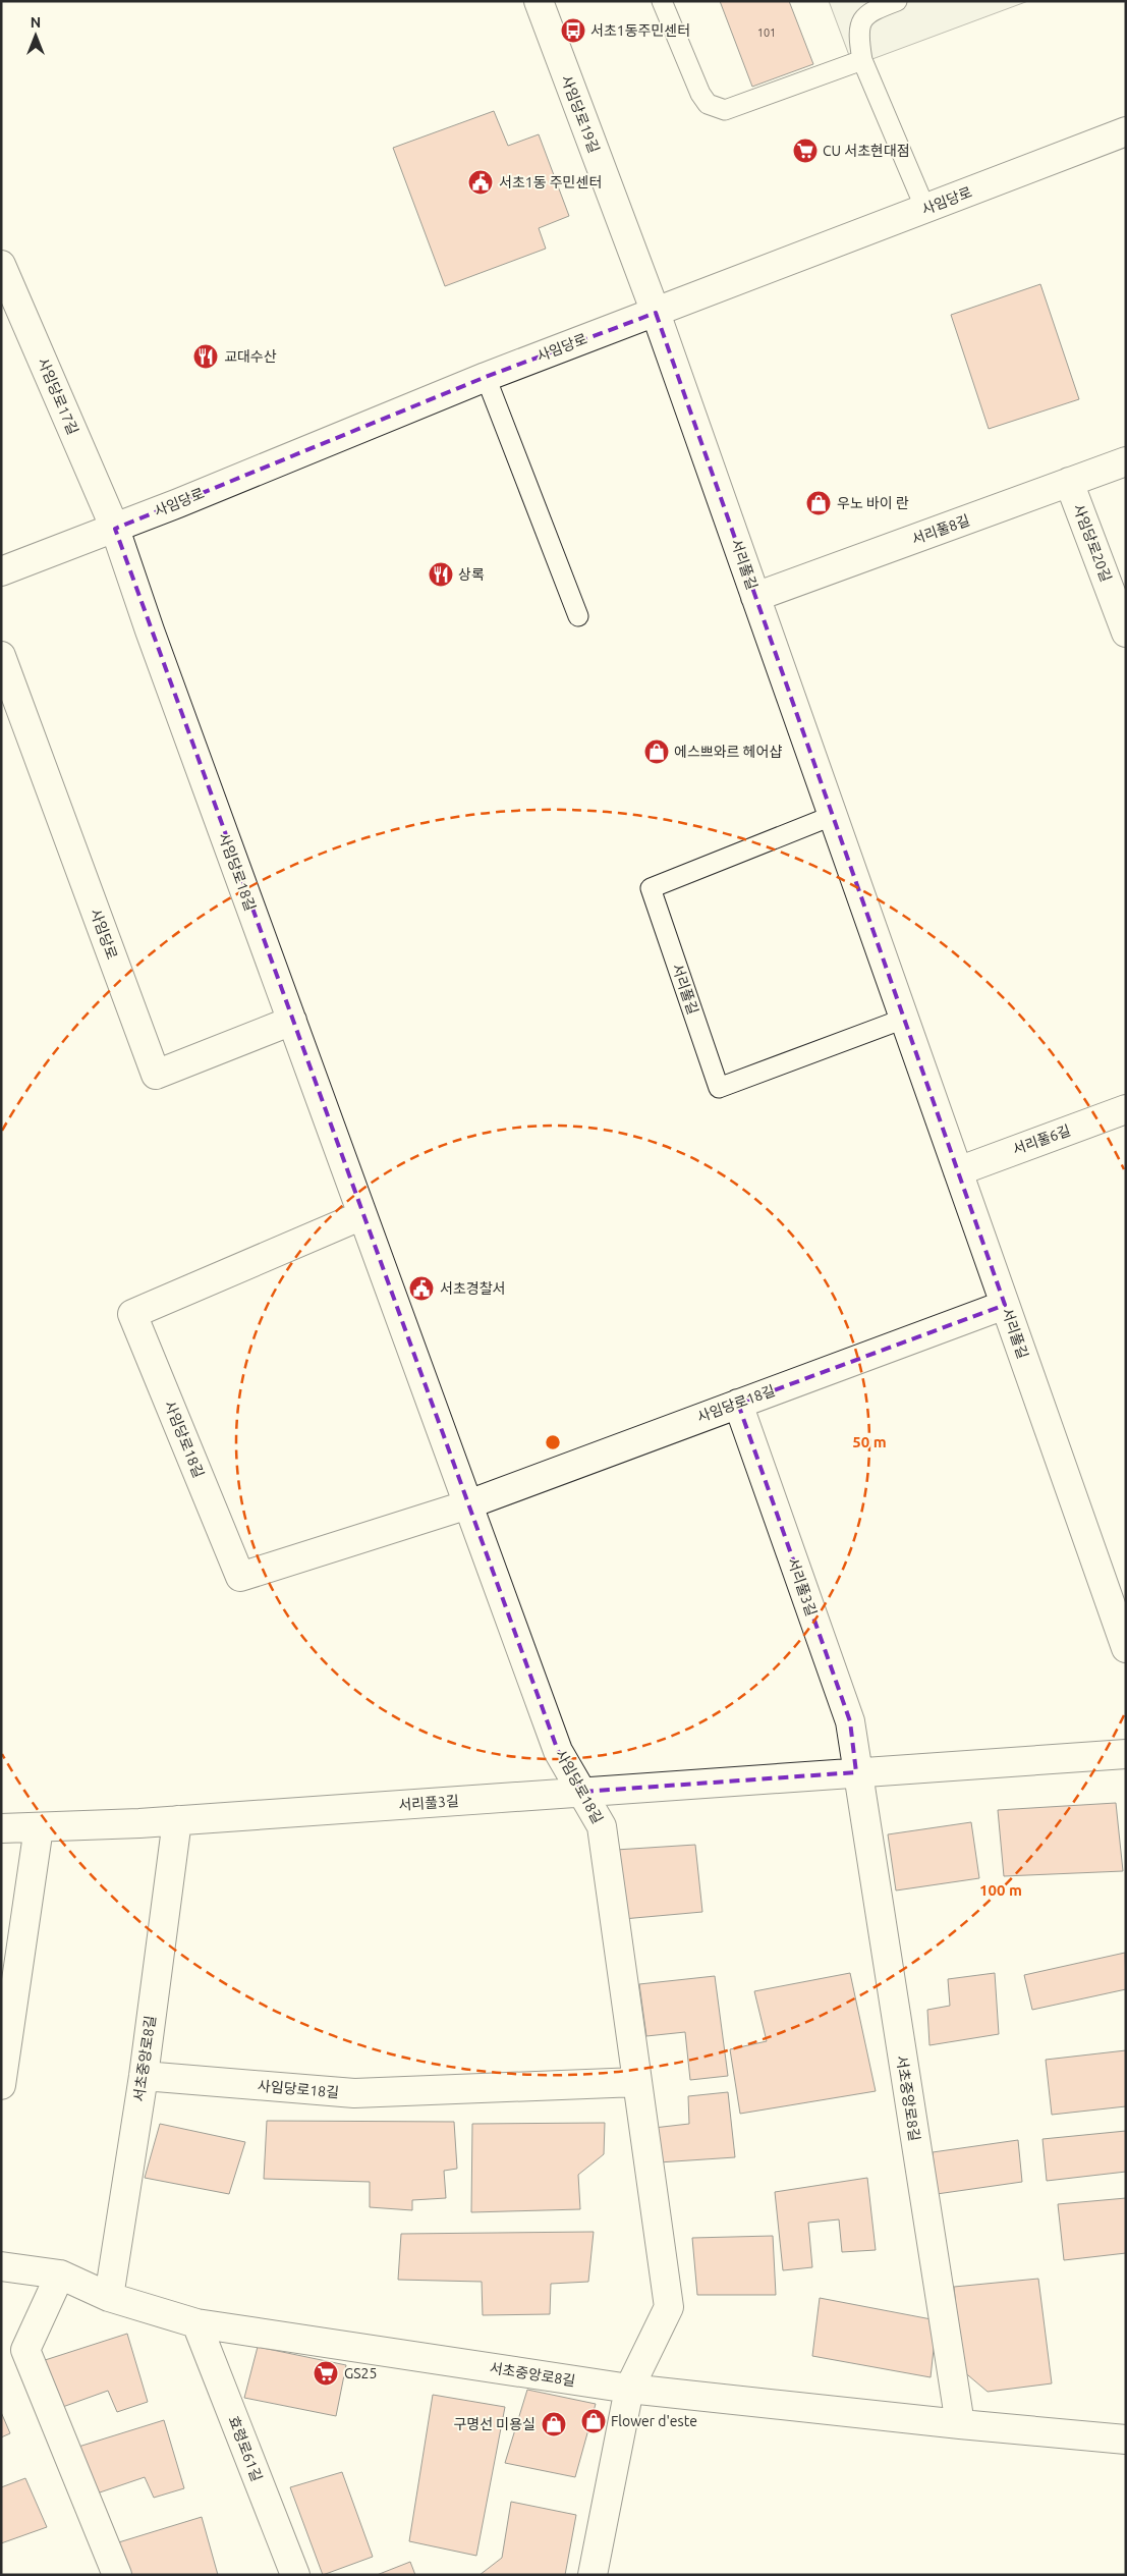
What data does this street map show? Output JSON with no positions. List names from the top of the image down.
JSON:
{
  "streets": {
    "street": [
      "사임당로19길",
      "사임당로",
      "사임당로17길",
      "서리풀8길",
      "사임당로20길",
      "서리풀길",
      "사임당로18길",
      "서리풀6길",
      "서리풀3길",
      "서초중앙로8길",
      "효령로61길"
    ]
  },
  "crossings": [
    ["사임당로19길", "사임당로"],
    ["사임당로19길", "서리풀길"],
    ["사임당로", "사임당로17길"],
    ["사임당로", "서리풀길"],
    ["사임당로", "사임당로18길"],
    ["사임당로17길", "사임당로18길"],
    ["서리풀8길", "사임당로20길"],
    ["서리풀8길", "서리풀길"],
    ["서리풀길", "사임당로18길"],
    ["서리풀길", "서리풀6길"],
    ["사임당로18길", "서리풀3길"],
    ["사임당로18길", "서초중앙로8길"],
    ["서리풀3길", "서초중앙로8길"],
    ["서초중앙로8길", "효령로61길"]
  ],
  "places": {
    "bus stop": ["서초1동주민센터"],
    "supermarket": ["CU 서초현대점", "GS25"],
    "public building": ["서초1동 주민센터", "서초경찰서"],
    "restaurant": ["교대수산", "상록"],
    "shop": [
      "우노 바이 란",
      "에스쁘와르 헤어샵",
      "Flower d'este",
      "구명선 미용실"
    ]
  },
  "house_numbers": ["101"],
  "north": "top",
  "rings": ["50 m", "100 m"]
}
